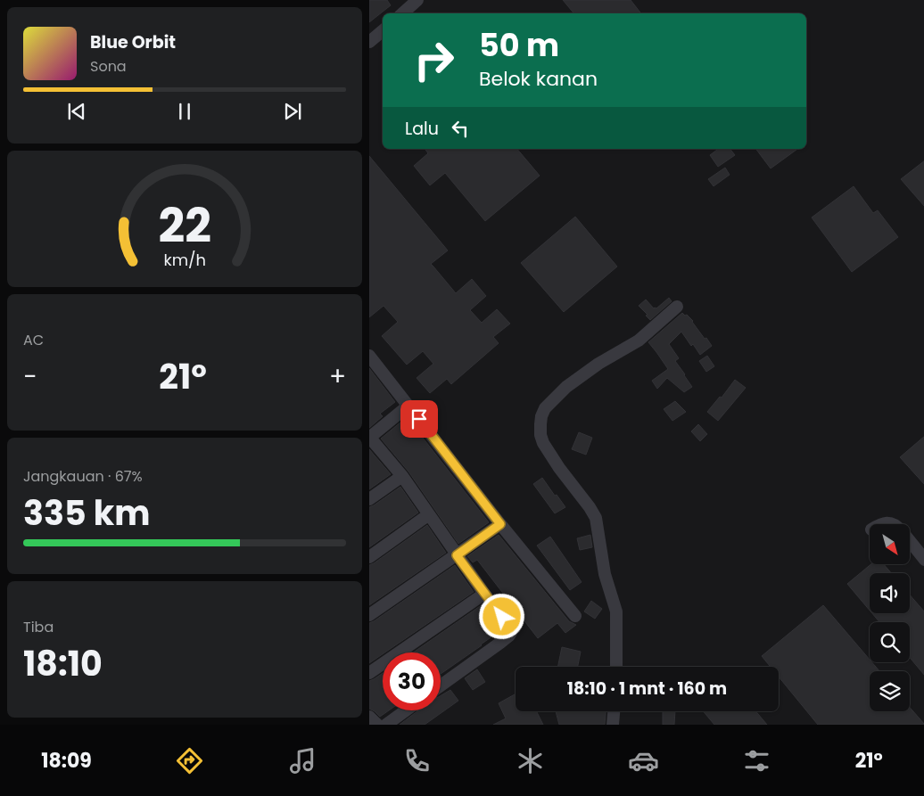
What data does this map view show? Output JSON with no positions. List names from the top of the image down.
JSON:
{
  "north": "bottom right",
  "page": {
    "turn": ["50 m", "Belok kanan"],
    "song": ["Blue Orbit", "Sona"],
    "then": "Lalu",
    "tile": [
      "AC",
      ["Jangkauan · 67%", "335 km"],
      ["Tiba", "18:10"]
    ],
    "heat": ["−", "21°", "+"],
    "limit": "30",
    "trip": "18:10 · 1 mnt · 160 m",
    "tabs": ["18:09", "21°"],
    "gauge": ["22", "km/h"]
  }
}
